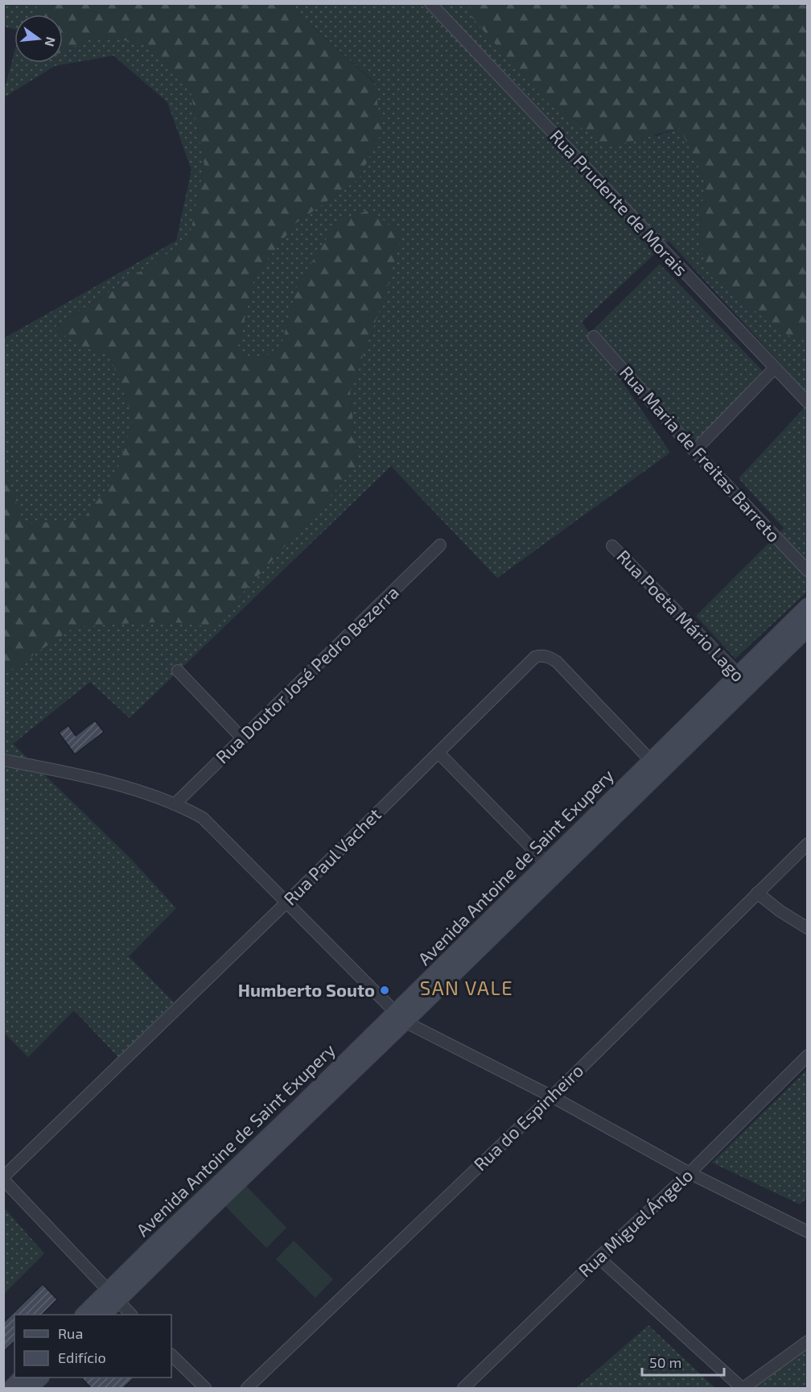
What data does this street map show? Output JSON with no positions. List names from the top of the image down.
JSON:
{
  "streets": {
    "street": [
      "Rua Prudente de Morais",
      "Rua Maria de Freitas Barreto",
      "Rua Poeta Mário Lago",
      "Rua Doutor José Pedro Bezerra",
      "Rua Paul Vachet",
      "Avenida Antoine de Saint Exupery",
      "Rua do Espinheiro",
      "Rua Miguel Ángelo"
    ]
  },
  "crossings": [
    ["Rua Poeta Mário Lago", "Avenida Antoine de Saint Exupery"],
    ["Rua Paul Vachet", "Avenida Antoine de Saint Exupery"]
  ],
  "districts": ["SAN VALE"],
  "places": ["Humberto Souto"],
  "legend": ["Rua", "Edifício"],
  "scale_bar": "50 m",
  "north": "right"
}
